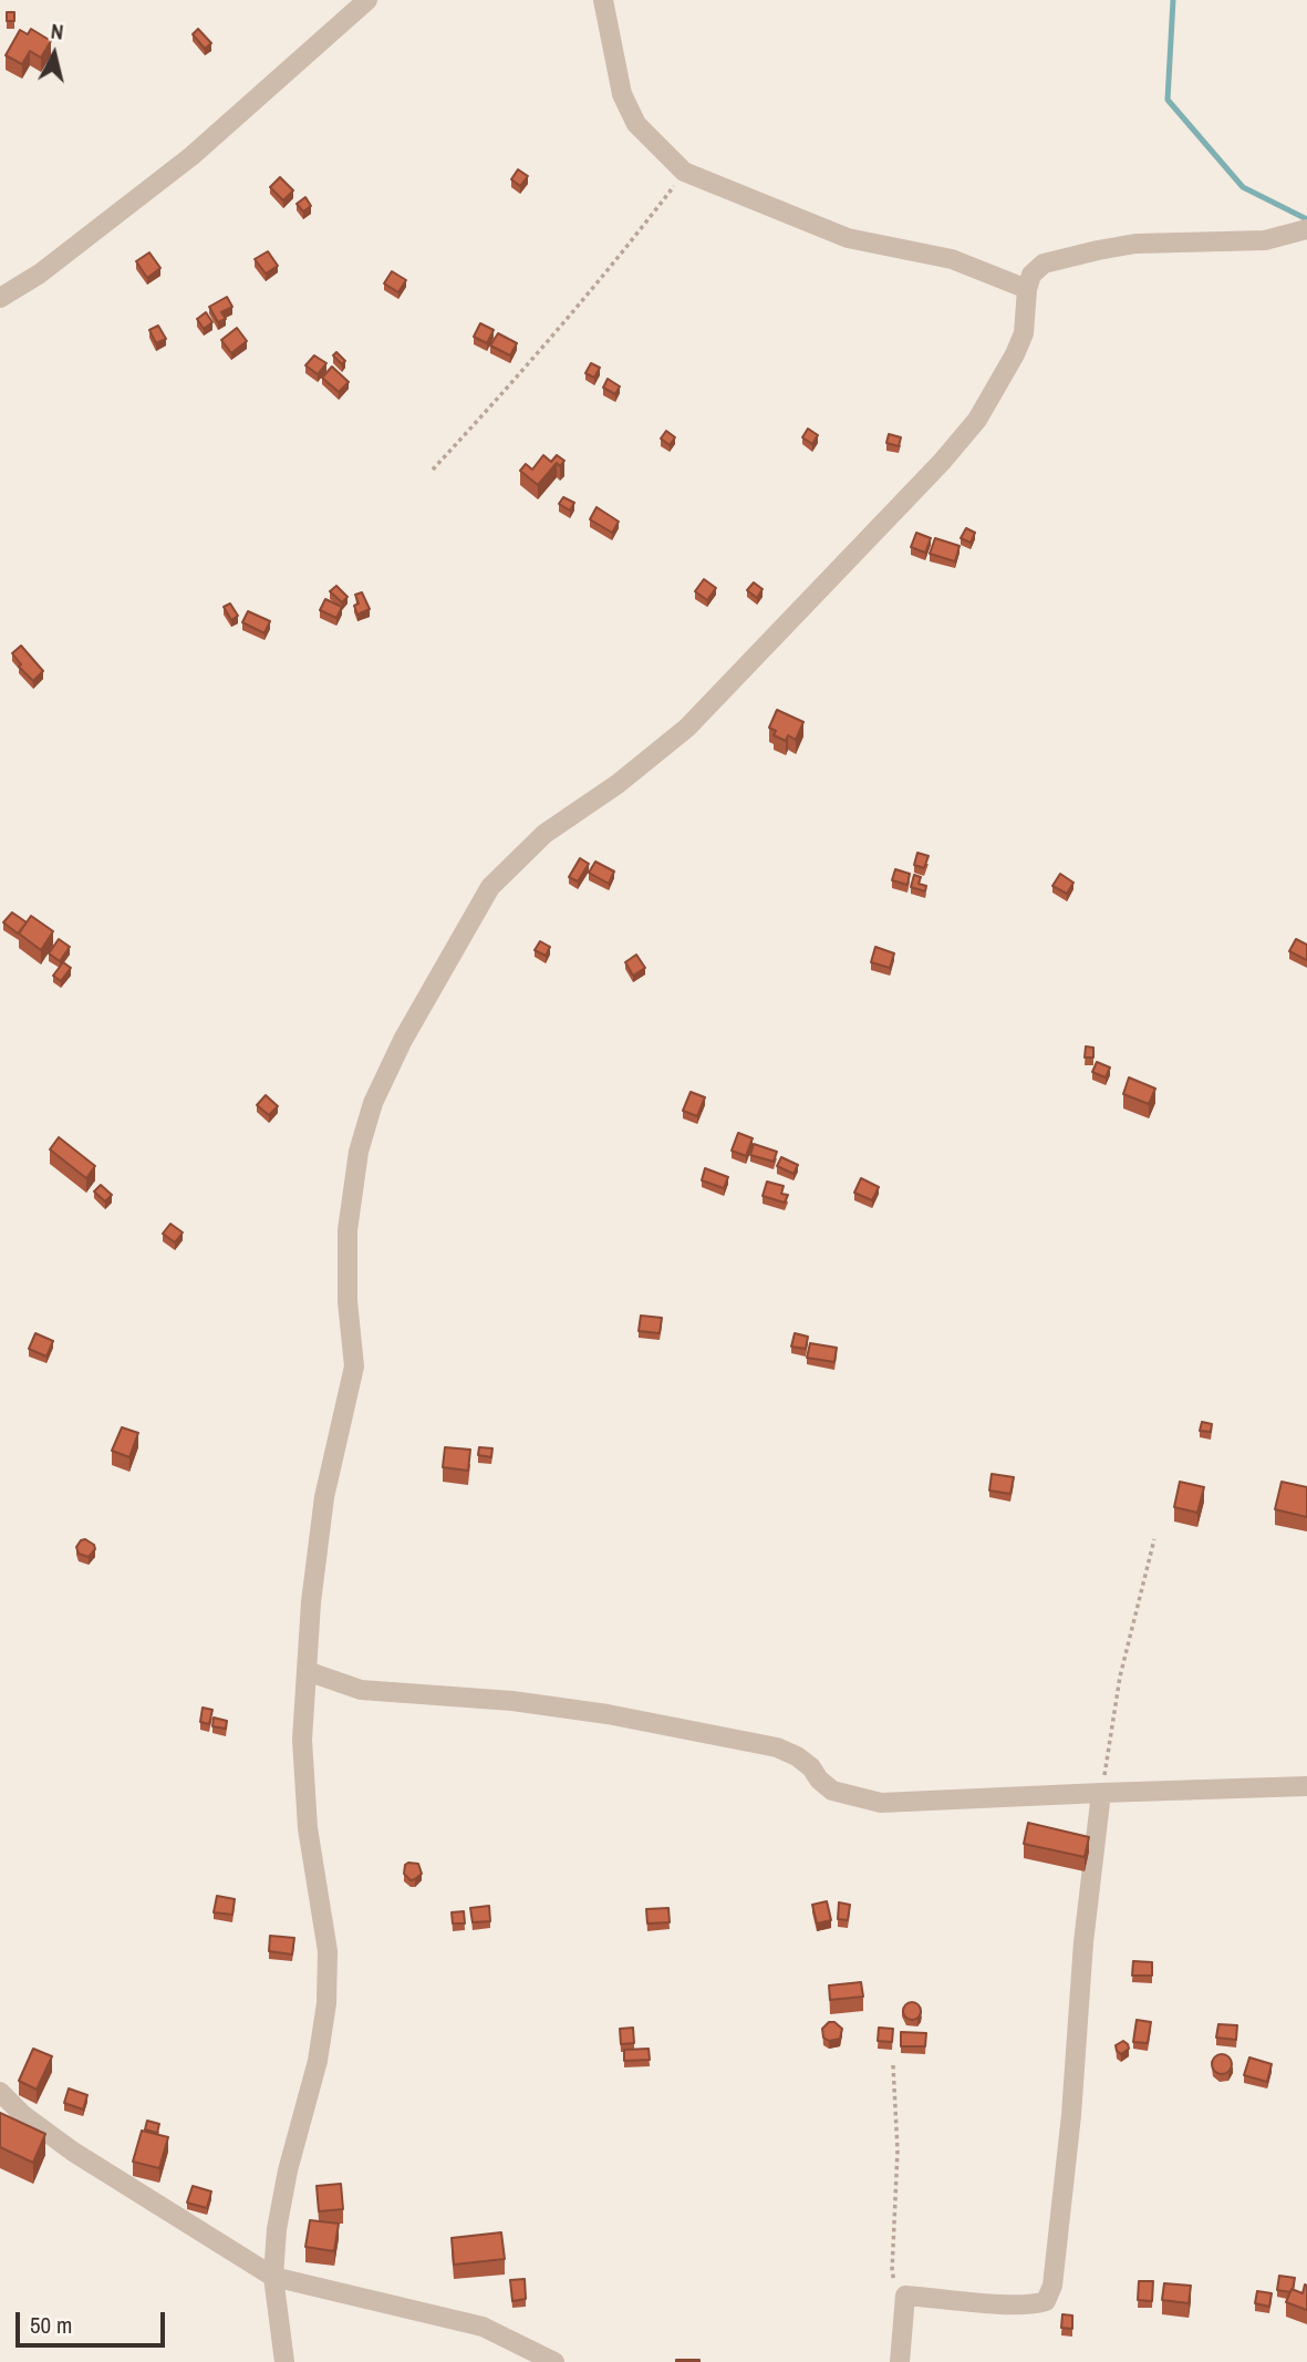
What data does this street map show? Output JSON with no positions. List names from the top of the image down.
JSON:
{
  "scale_bar": "50 m",
  "north": "top"
}
